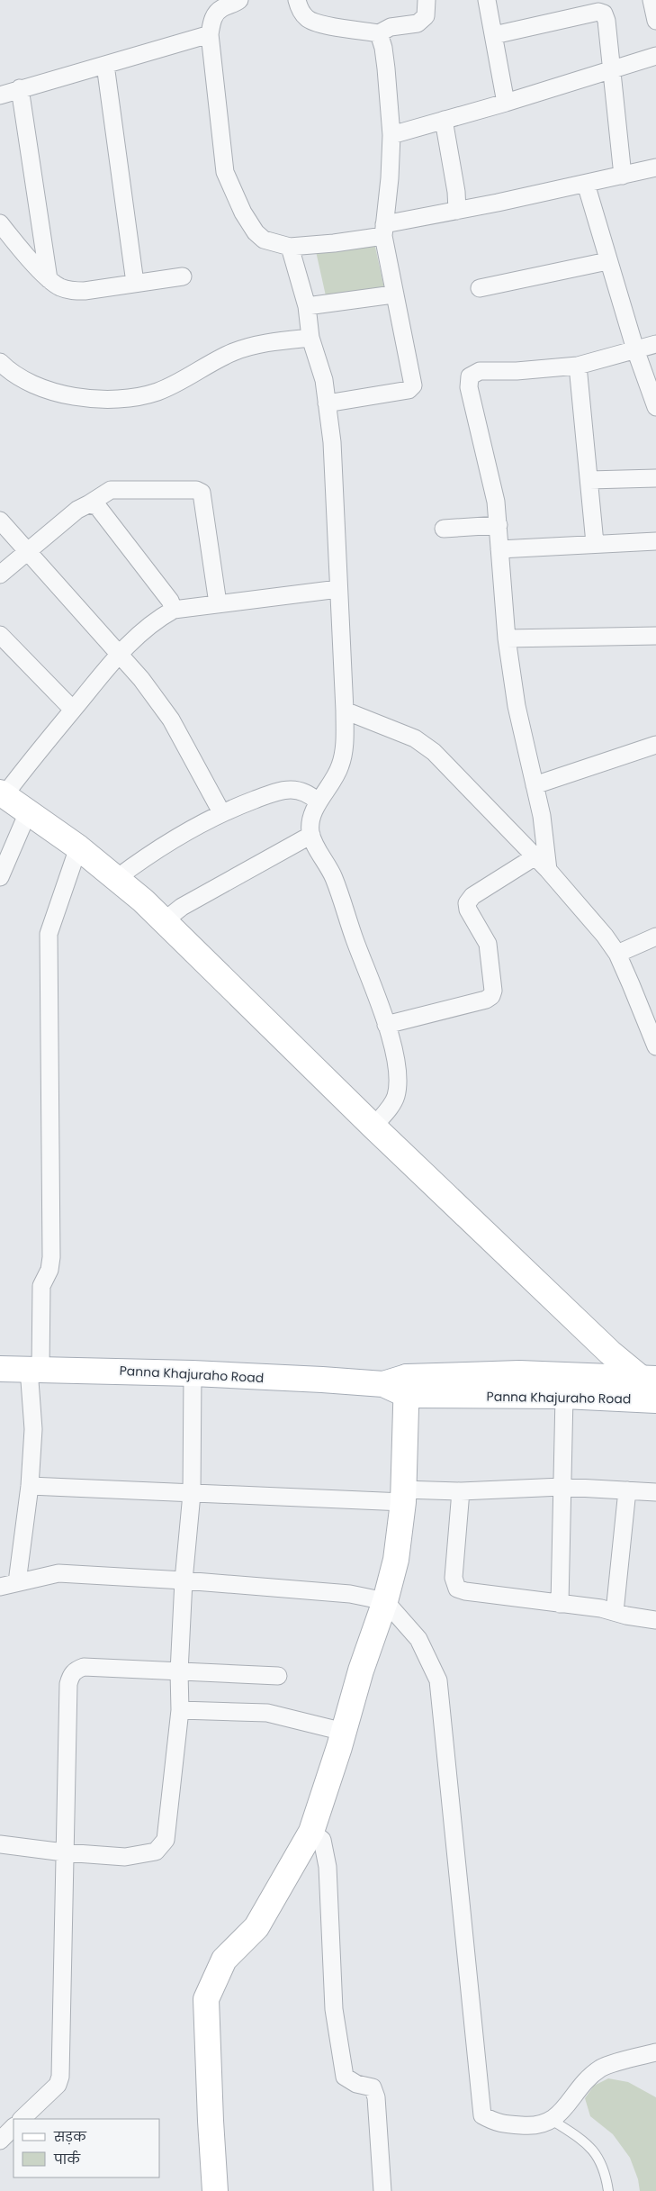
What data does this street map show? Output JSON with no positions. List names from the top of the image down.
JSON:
{
  "streets": {
    "main road": ["Panna Khajuraho Road"]
  },
  "legend": ["सड़क", "पार्क"]
}
